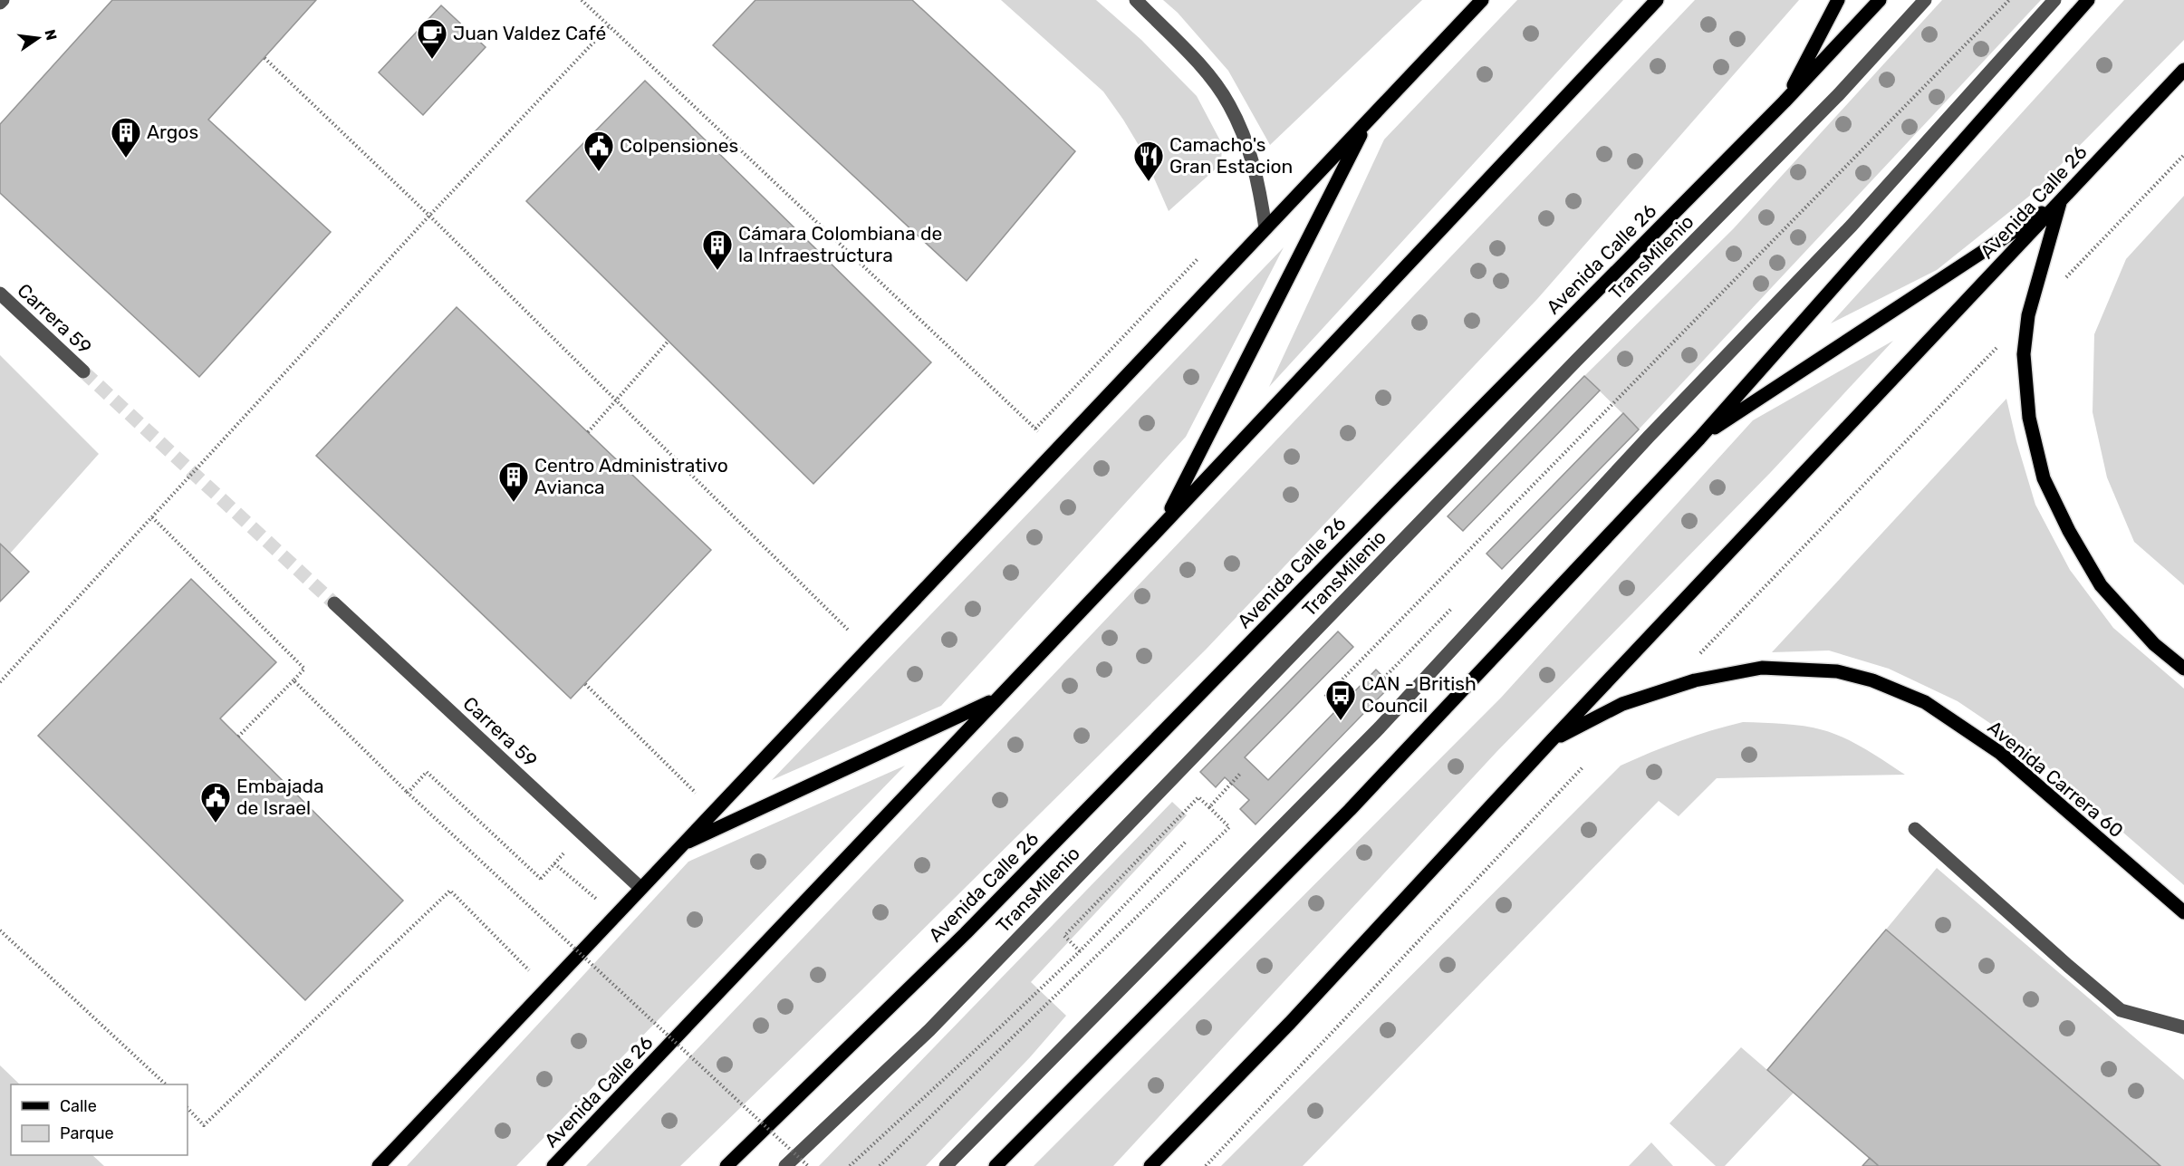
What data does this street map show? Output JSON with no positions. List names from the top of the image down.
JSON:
{
  "streets": {
    "main road": ["Avenida Calle 26", "Avenida Carrera 60"],
    "street": ["TransMilenio", "Carrera 59"]
  },
  "crossings": [
    ["Avenida Calle 26", "Avenida Carrera 60"]
  ],
  "places": {
    "cafe": ["Juan Valdez Café"],
    "building": ["Argos", "Cámara Colombiana de la Infraestructura", "Centro Administrativo Avianca"],
    "public building": ["Colpensiones", "Embajada de Israel"],
    "restaurant": ["Camacho's Gran Estacion"],
    "bus stop": ["CAN - British Council"]
  },
  "legend": ["Calle", "Parque"],
  "north": "right"
}
